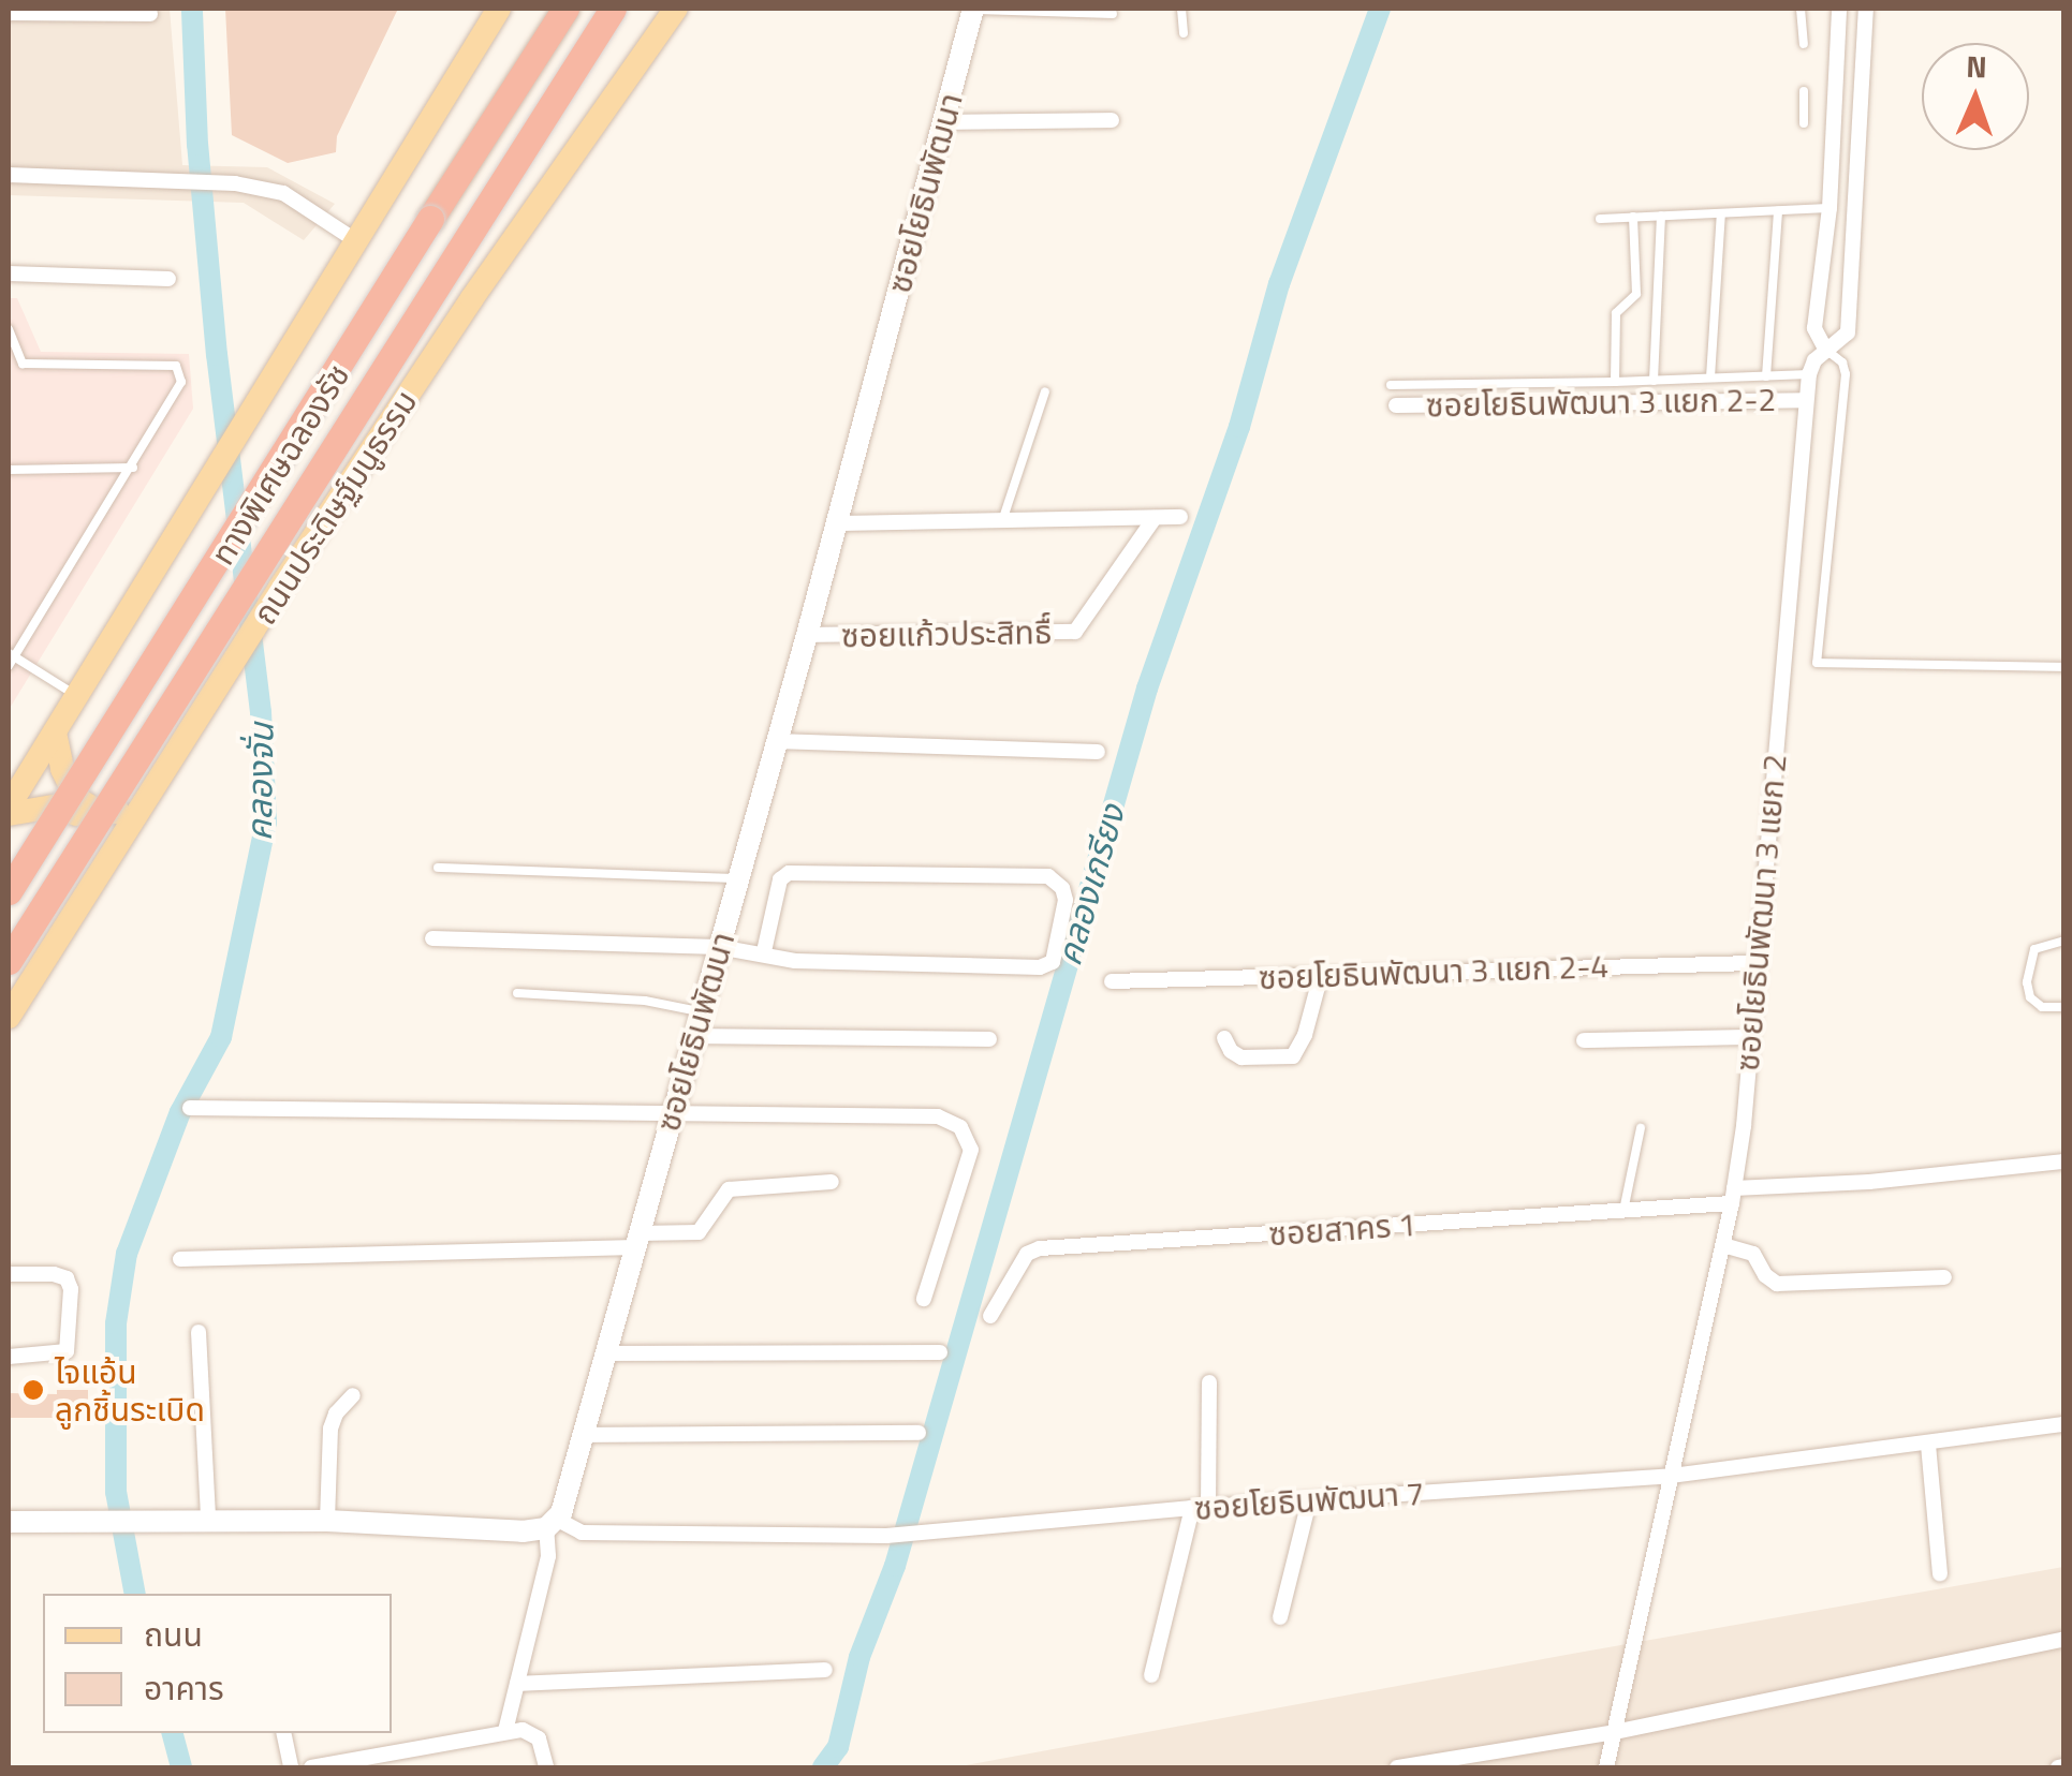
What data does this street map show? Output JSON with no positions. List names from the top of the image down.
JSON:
{
  "streets": {
    "highway": ["ทางพิเศษฉลองรัช"],
    "main road": ["ถนนประดิษฐ์มนูธรรม"],
    "street": [
      "ซอยโยธินพัฒนา",
      "ซอยโยธินพัฒนา 3 แยก 2-2",
      "ซอยแก้วประสิทธื์",
      "ซอยโยธินพัฒนา 3 แยก 2",
      "ซอยโยธินพัฒนา 3 แยก 2-4",
      "ซอยสาคร 1",
      "ซอยโยธินพัฒนา 7"
    ]
  },
  "crossings": [
    ["ซอยโยธินพัฒนา", "ซอยแก้วประสิทธื์"],
    ["ซอยโยธินพัฒนา", "ซอยโยธินพัฒนา 7"],
    ["ซอยโยธินพัฒนา 3 แยก 2-2", "ซอยโยธินพัฒนา 3 แยก 2"],
    ["ซอยโยธินพัฒนา 3 แยก 2", "ซอยโยธินพัฒนา 3 แยก 2-4"],
    ["ซอยโยธินพัฒนา 3 แยก 2", "ซอยสาคร 1"],
    ["ซอยโยธินพัฒนา 3 แยก 2", "ซอยโยธินพัฒนา 7"]
  ],
  "water": ["คลองจั่น", "คลองเกรียง"],
  "places": ["ไจแอ้น ลูกชิ้นระเบิด"],
  "legend": ["ถนน", "อาคาร"],
  "north": "top"
}
